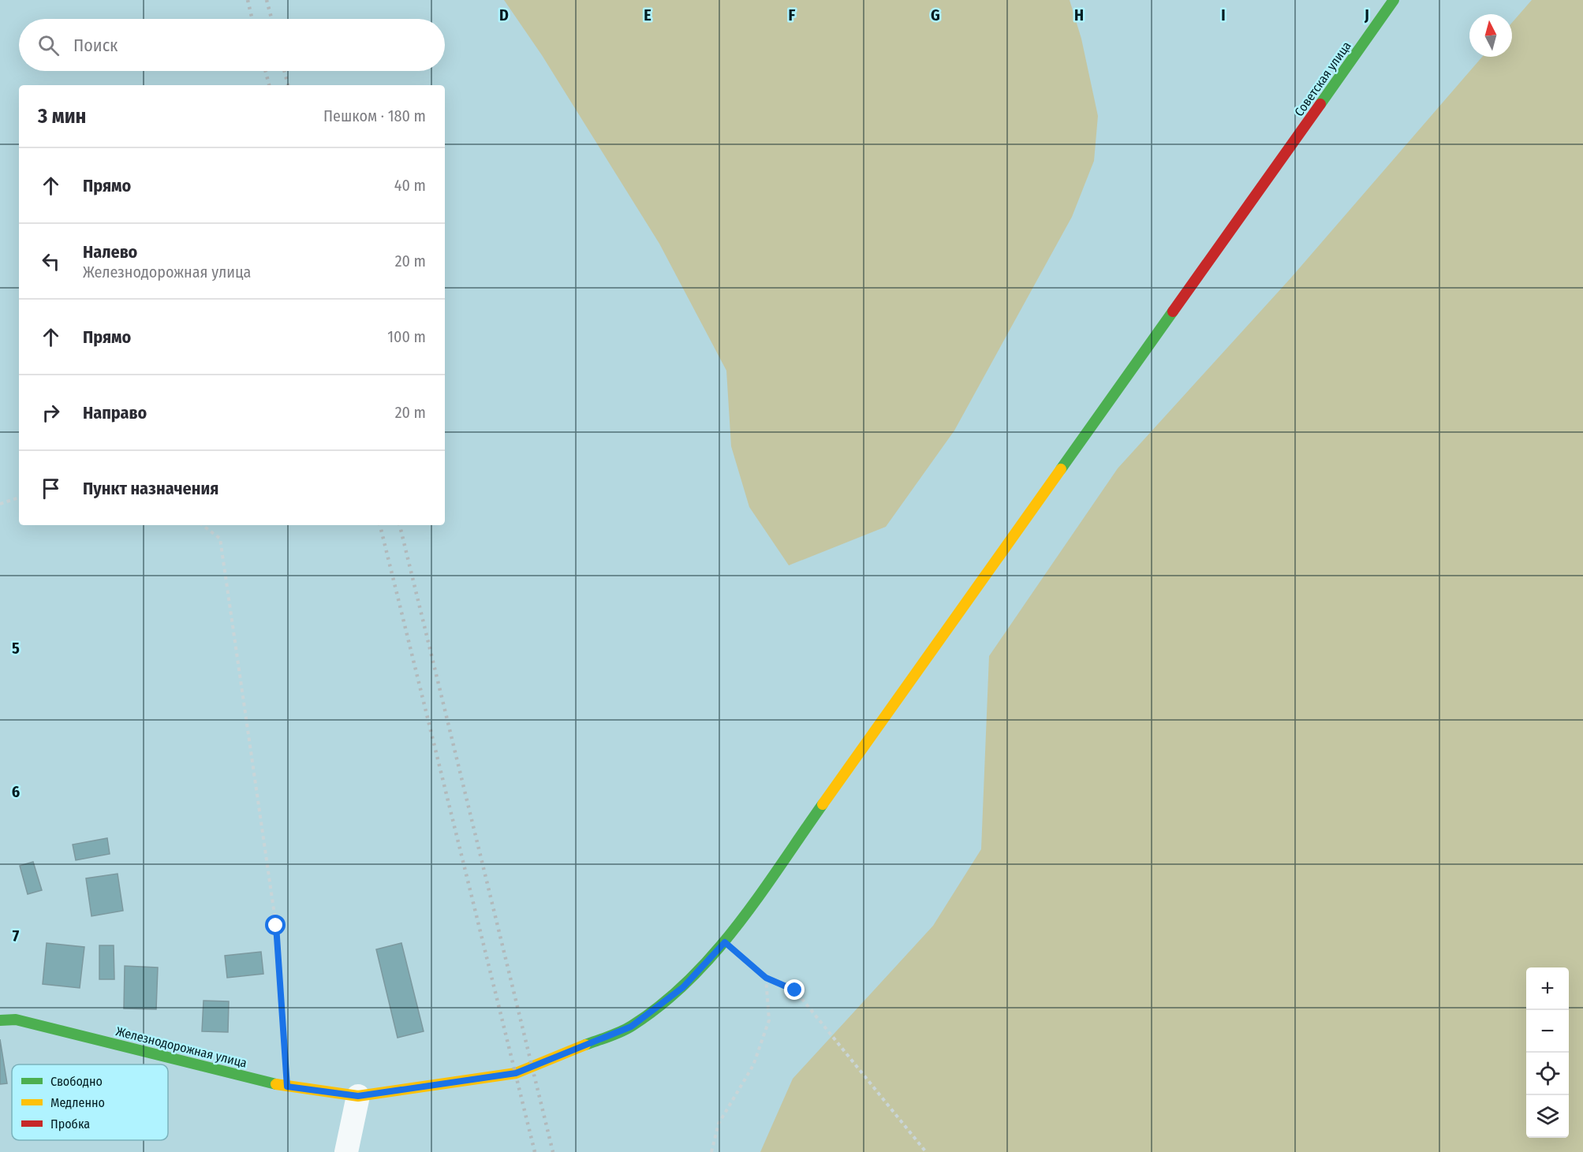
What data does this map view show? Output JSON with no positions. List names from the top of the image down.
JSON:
{
  "streets": {
    "street": ["Советская улица", "Железнодорожная улица"]
  },
  "crossings": [
    ["Советская улица", "Железнодорожная улица"]
  ],
  "legend": ["Свободно", "Медленно", "Пробка"],
  "north": "top",
  "page": {
    "search": "Поиск",
    "heading": ["3 мин", "Пешком · 180 m"],
    "list": [
      ["Прямо", "40 m"],
      ["Налево", "Железнодорожная улица", "20 m"],
      ["Прямо", "100 m"],
      ["Направо", "20 m"],
      "Пункт назначения"
    ],
    "map_buttons": ["+", "−"]
  },
  "grid": {
    "columns": [
      "D",
      "E",
      "F",
      "G",
      "H",
      "I",
      "J"
    ],
    "rows": ["5", "6", "7"]
  }
}
